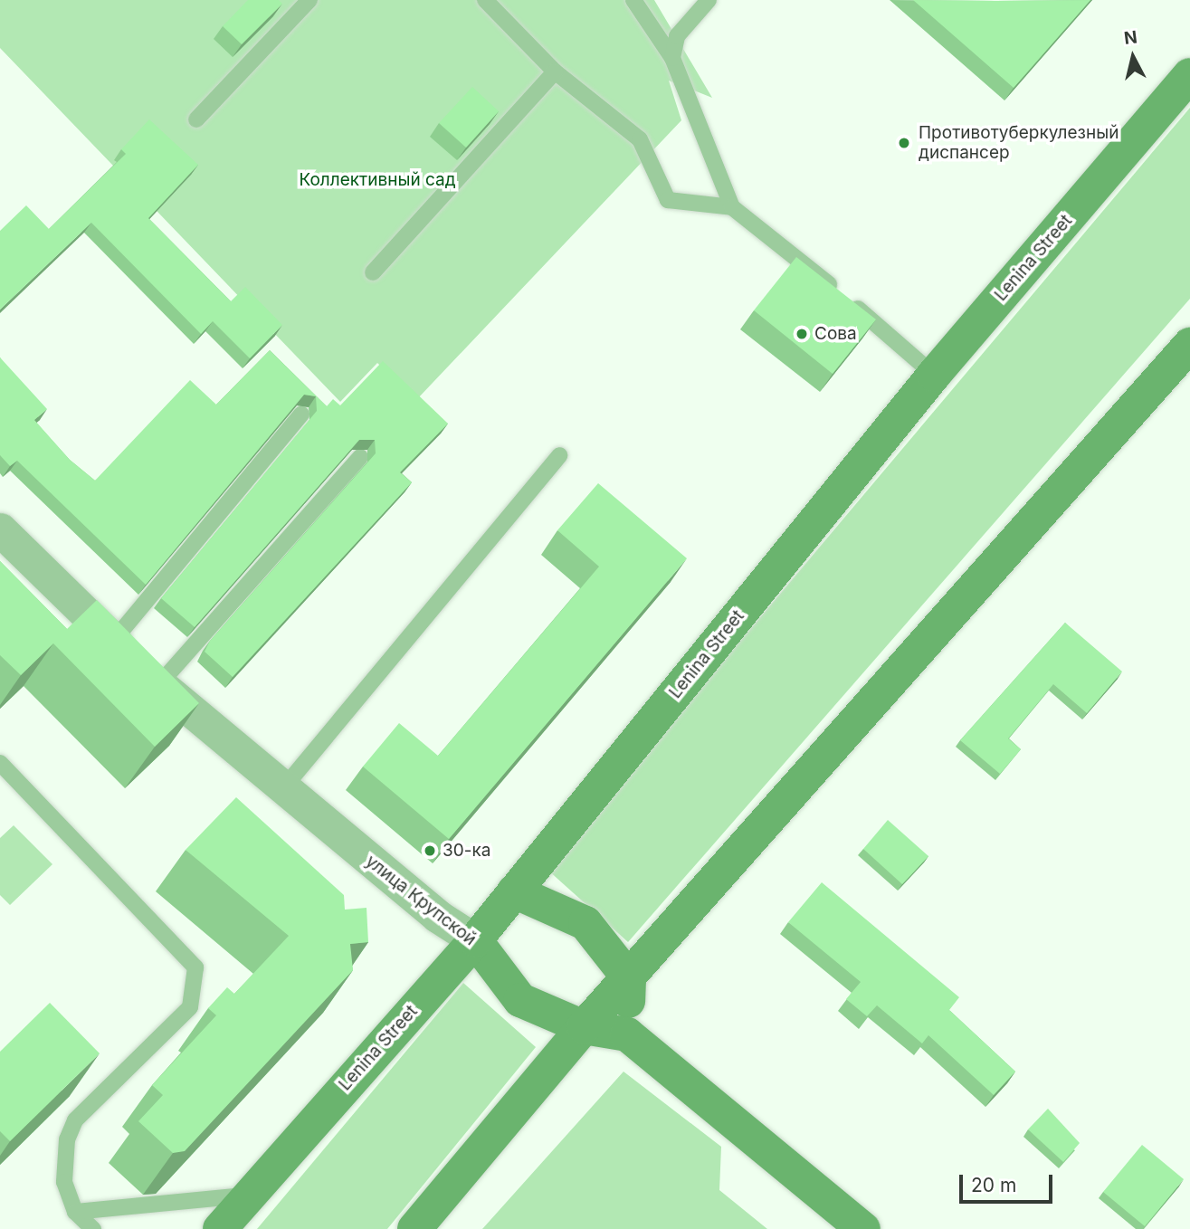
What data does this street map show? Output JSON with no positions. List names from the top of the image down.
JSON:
{
  "streets": {
    "main road": ["Lenina Street", "улица Крупской"]
  },
  "crossings": [
    ["Lenina Street", "улица Крупской"]
  ],
  "parks": ["Коллективный сад"],
  "places": ["Противотуберкулезный диспансер", "Сова", "30-ка"],
  "scale_bar": "20 m",
  "north": "top"
}
